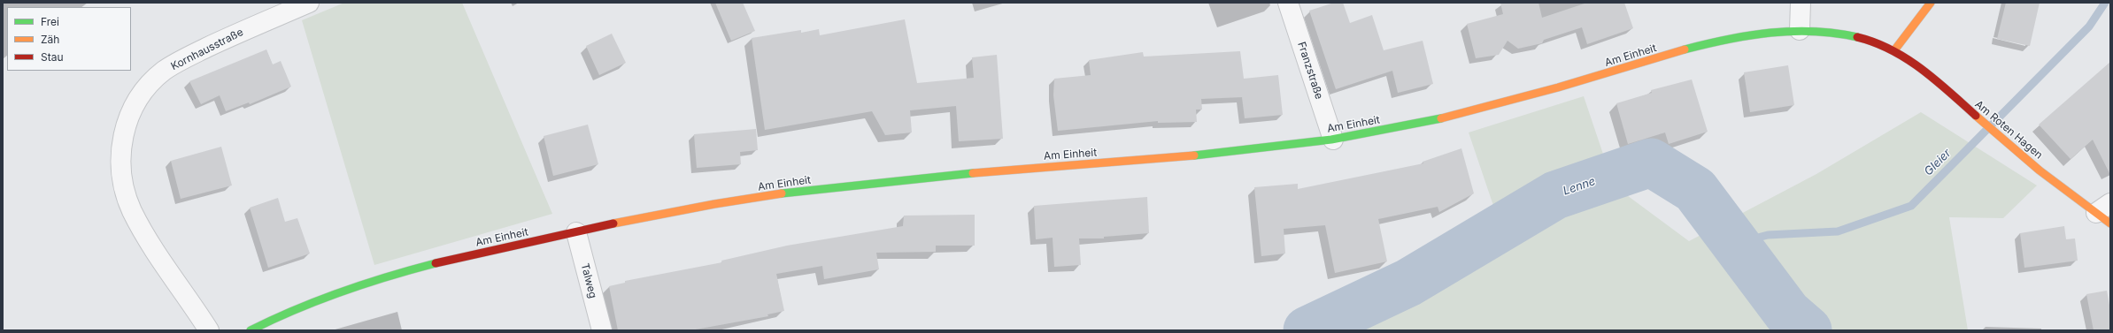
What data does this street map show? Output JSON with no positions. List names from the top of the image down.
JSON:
{
  "streets": {
    "main road": ["Am Einheit", "Am Roten Hagen"],
    "street": ["Kornhausstraße", "Franzstraße", "Talweg"]
  },
  "crossings": [
    ["Am Einheit", "Franzstraße"],
    ["Am Einheit", "Am Roten Hagen"],
    ["Am Einheit", "Talweg"]
  ],
  "water": ["Gleier", "Lenne"],
  "legend": ["Frei", "Zäh", "Stau"]
}
